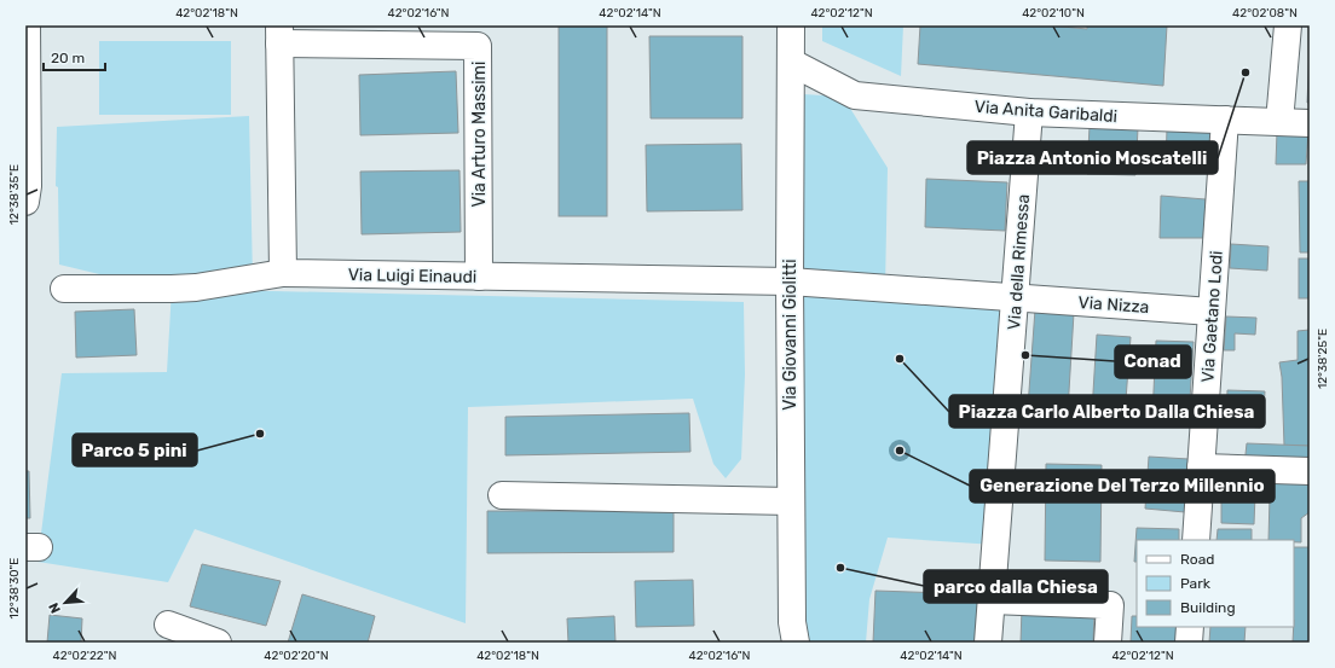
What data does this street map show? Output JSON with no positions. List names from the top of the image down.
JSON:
{
  "streets": {
    "street": [
      "Via Anita Garibaldi",
      "Via Arturo Massimi",
      "Via della Rimessa",
      "Via Luigi Einaudi",
      "Via Nizza",
      "Via Gaetano Lodi",
      "Via Giovanni Giolitti"
    ]
  },
  "crossings": [
    ["Via Anita Garibaldi", "Via della Rimessa"],
    ["Via Anita Garibaldi", "Via Gaetano Lodi"],
    ["Via Anita Garibaldi", "Via Giovanni Giolitti"],
    ["Via Arturo Massimi", "Via Luigi Einaudi"],
    ["Via della Rimessa", "Via Luigi Einaudi"],
    ["Via della Rimessa", "Via Nizza"],
    ["Via Luigi Einaudi", "Via Nizza"],
    ["Via Luigi Einaudi", "Via Giovanni Giolitti"],
    ["Via Nizza", "Via Gaetano Lodi"]
  ],
  "places": [
    "Piazza Antonio Moscatelli",
    "Conad",
    "Piazza Carlo Alberto Dalla Chiesa",
    "Parco 5 pini",
    "Generazione Del Terzo Millennio",
    "parco dalla Chiesa"
  ],
  "legend": ["Road", "Park", "Building"],
  "scale_bar": "20 m",
  "north": "bottom left",
  "coordinates": [
    "42°02'18\"N",
    "42°02'16\"N",
    "42°02'14\"N",
    "42°02'12\"N",
    "42°02'10\"N",
    "42°02'08\"N",
    "12°38'35\"E",
    "12°38'25\"E",
    "12°38'30\"E",
    "42°02'22\"N",
    "42°02'20\"N"
  ]
}
